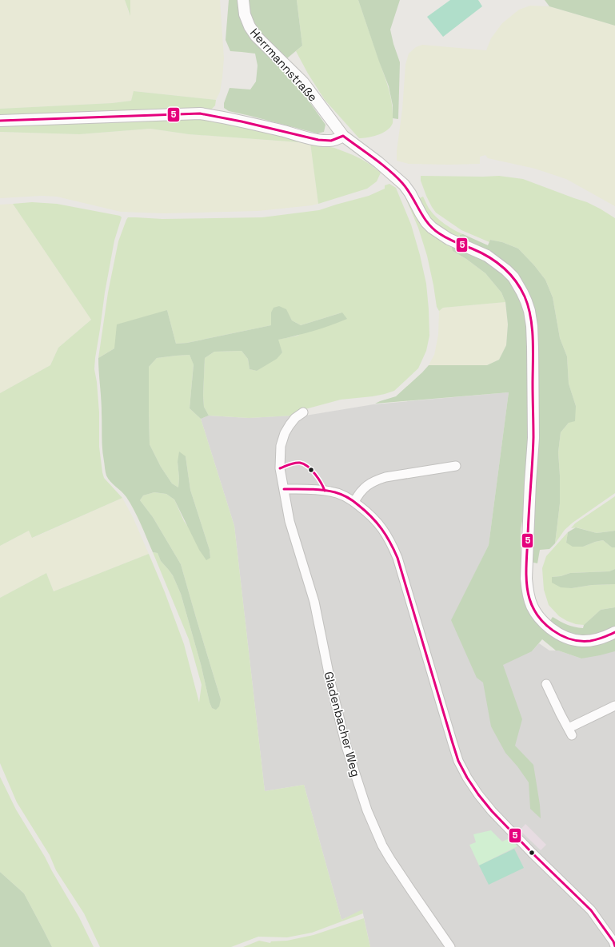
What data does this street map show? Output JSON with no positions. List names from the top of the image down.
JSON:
{
  "streets": {
    "street": ["Herrmannstraße", "Gladenbacher Weg"]
  },
  "lines": ["transit line 5"]
}
